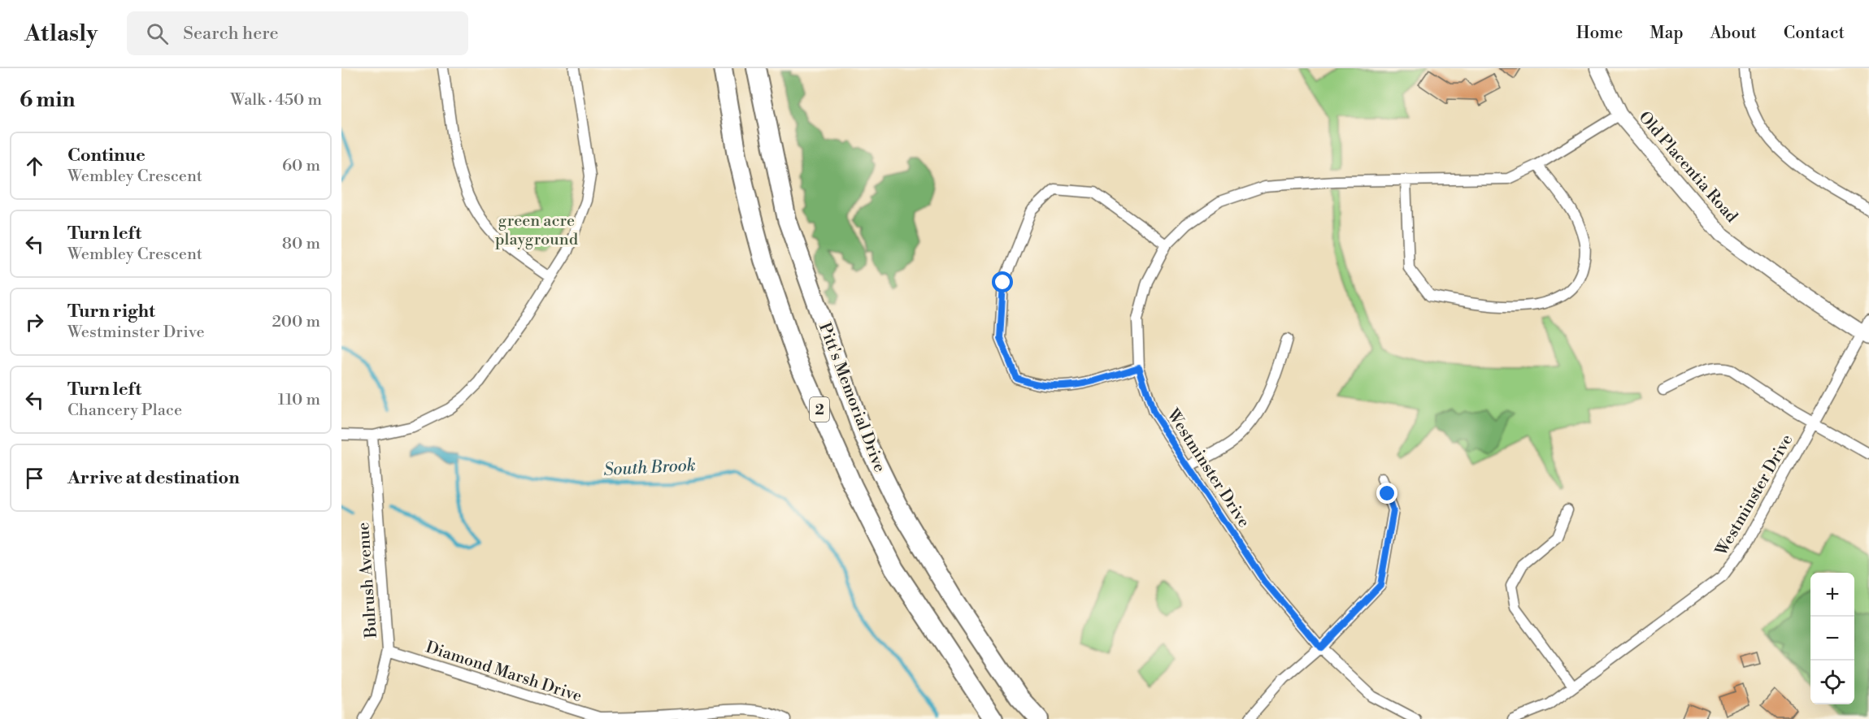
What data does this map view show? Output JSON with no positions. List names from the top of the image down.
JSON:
{
  "streets": {
    "highway": ["Pitt's Memorial Drive", "2"],
    "main road": ["Old Placentia Road"],
    "street": ["Westminster Drive", "Bulrush Avenue", "Diamond Marsh Drive"]
  },
  "crossings": [
    ["Old Placentia Road", "Westminster Drive"],
    ["Bulrush Avenue", "Diamond Marsh Drive"]
  ],
  "water": ["South Brook"],
  "parks": ["green acre playground"],
  "page": {
    "header": "Atlasly",
    "search": "Search here",
    "nav": [
      "Home",
      "Map",
      "About",
      "Contact"
    ],
    "heading": ["6 min", "Walk · 450 m"],
    "list": [
      ["Continue", "Wembley Crescent", "60 m"],
      ["Turn left", "Wembley Crescent", "80 m"],
      ["Turn right", "Westminster Drive", "200 m"],
      ["Turn left", "Chancery Place", "110 m"],
      "Arrive at destination"
    ],
    "map_buttons": ["+", "−"]
  }
}
